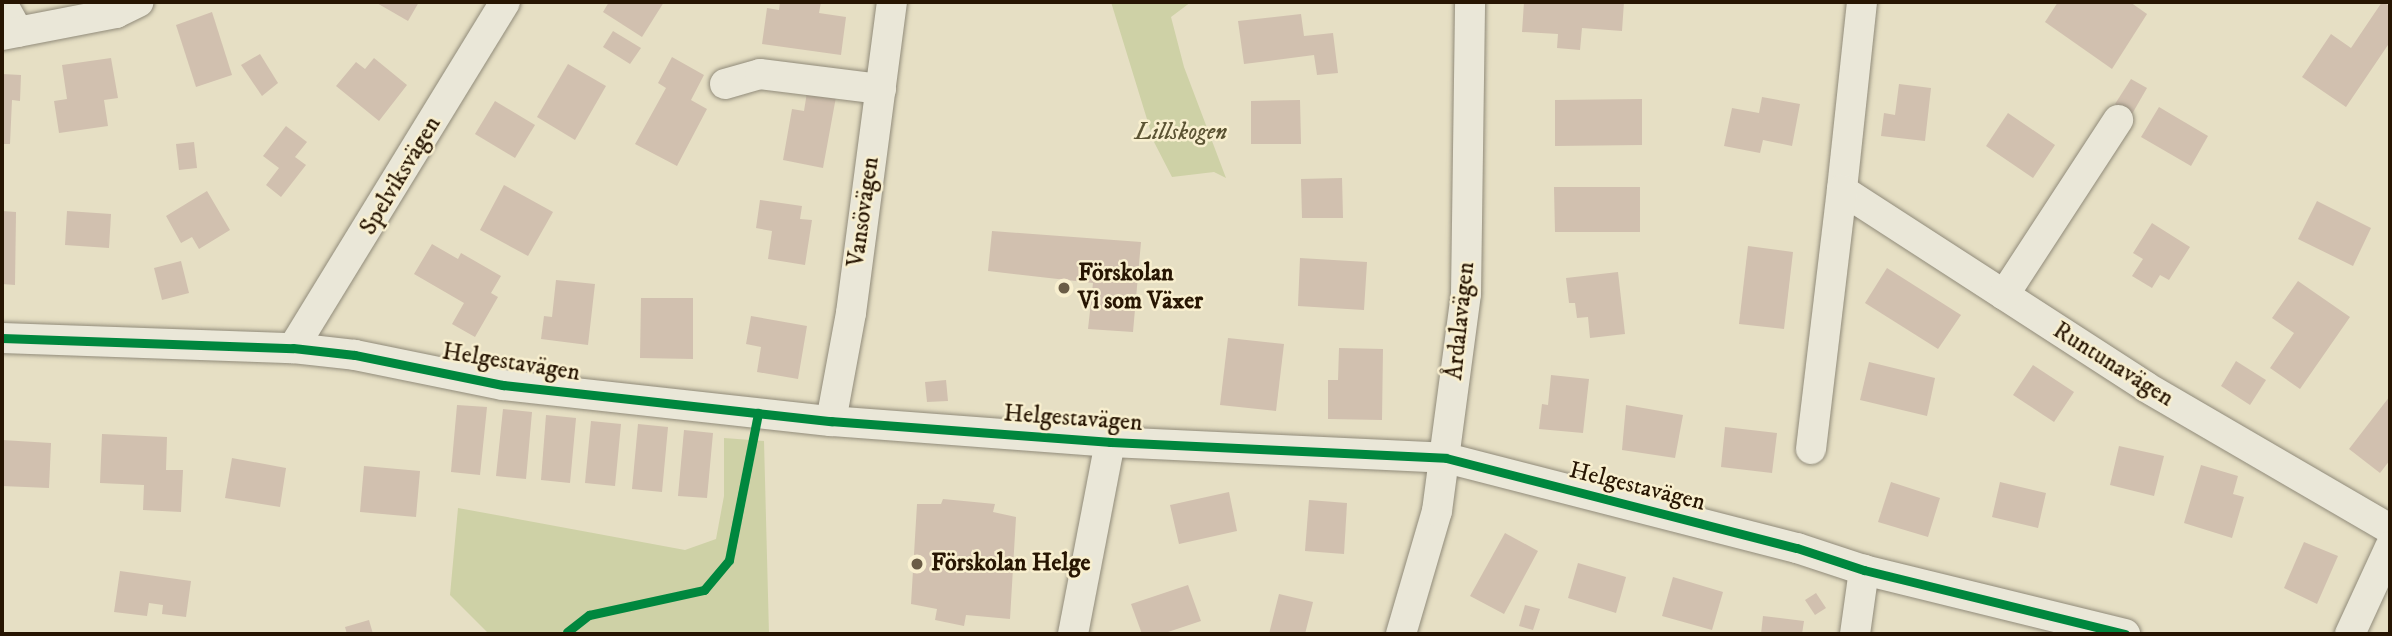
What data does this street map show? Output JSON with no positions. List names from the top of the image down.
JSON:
{
  "streets": {
    "street": [
      "Spelviksvägen",
      "Vansövägen",
      "Årdalavägen",
      "Helgestavägen",
      "Runtunavägen"
    ]
  },
  "crossings": [
    ["Spelviksvägen", "Helgestavägen"],
    ["Vansövägen", "Helgestavägen"],
    ["Årdalavägen", "Helgestavägen"]
  ],
  "parks": ["Lillskogen"],
  "places": ["Förskolan Vi som Växer", "Förskolan Helge"]
}
